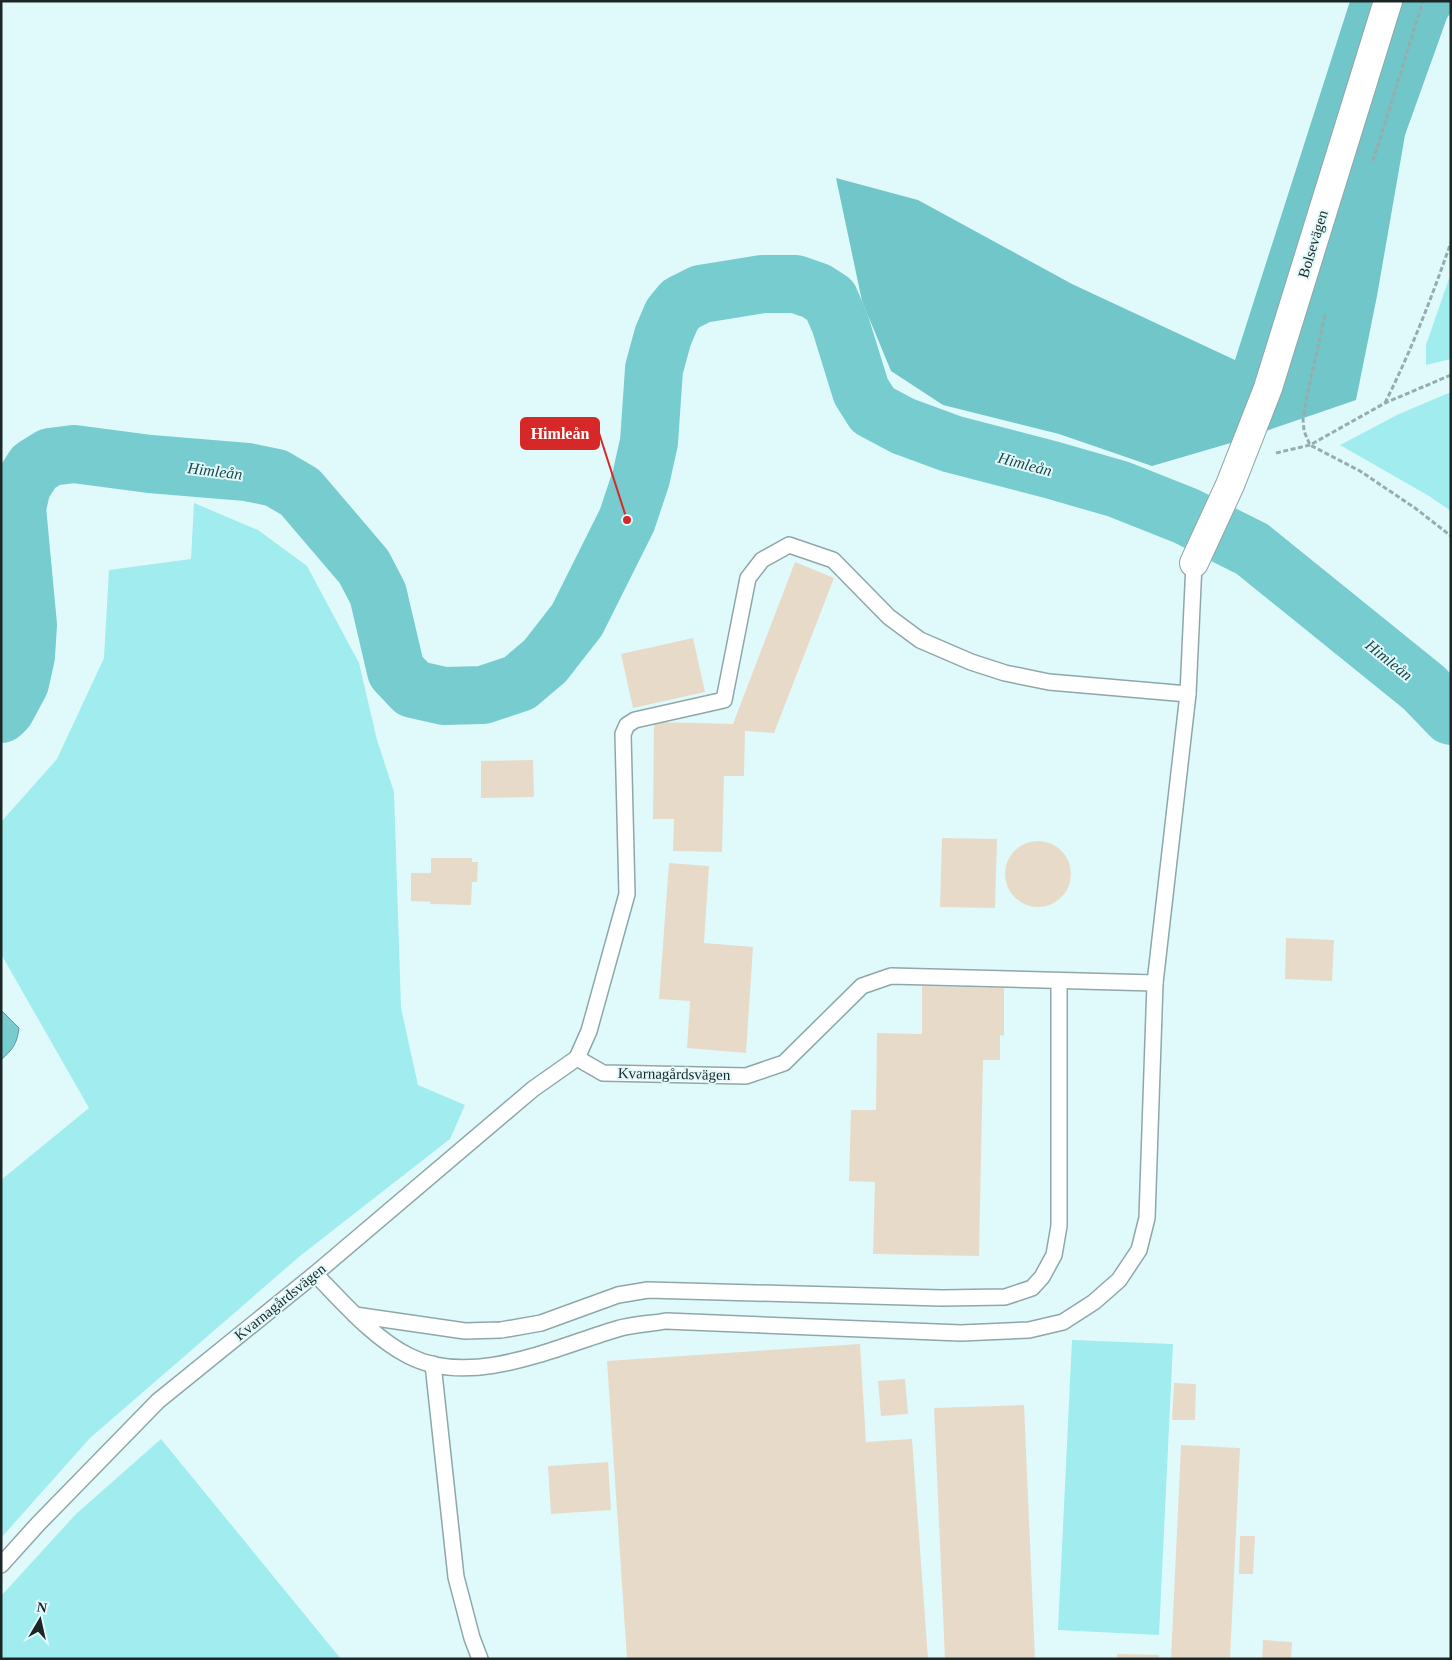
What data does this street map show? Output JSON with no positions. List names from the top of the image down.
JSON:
{
  "streets": {
    "street": ["Bolsevägen"],
    "lane": ["Kvarnagårdsvägen"]
  },
  "water": ["Himleån"],
  "places": ["Himleån"],
  "north": "top"
}
